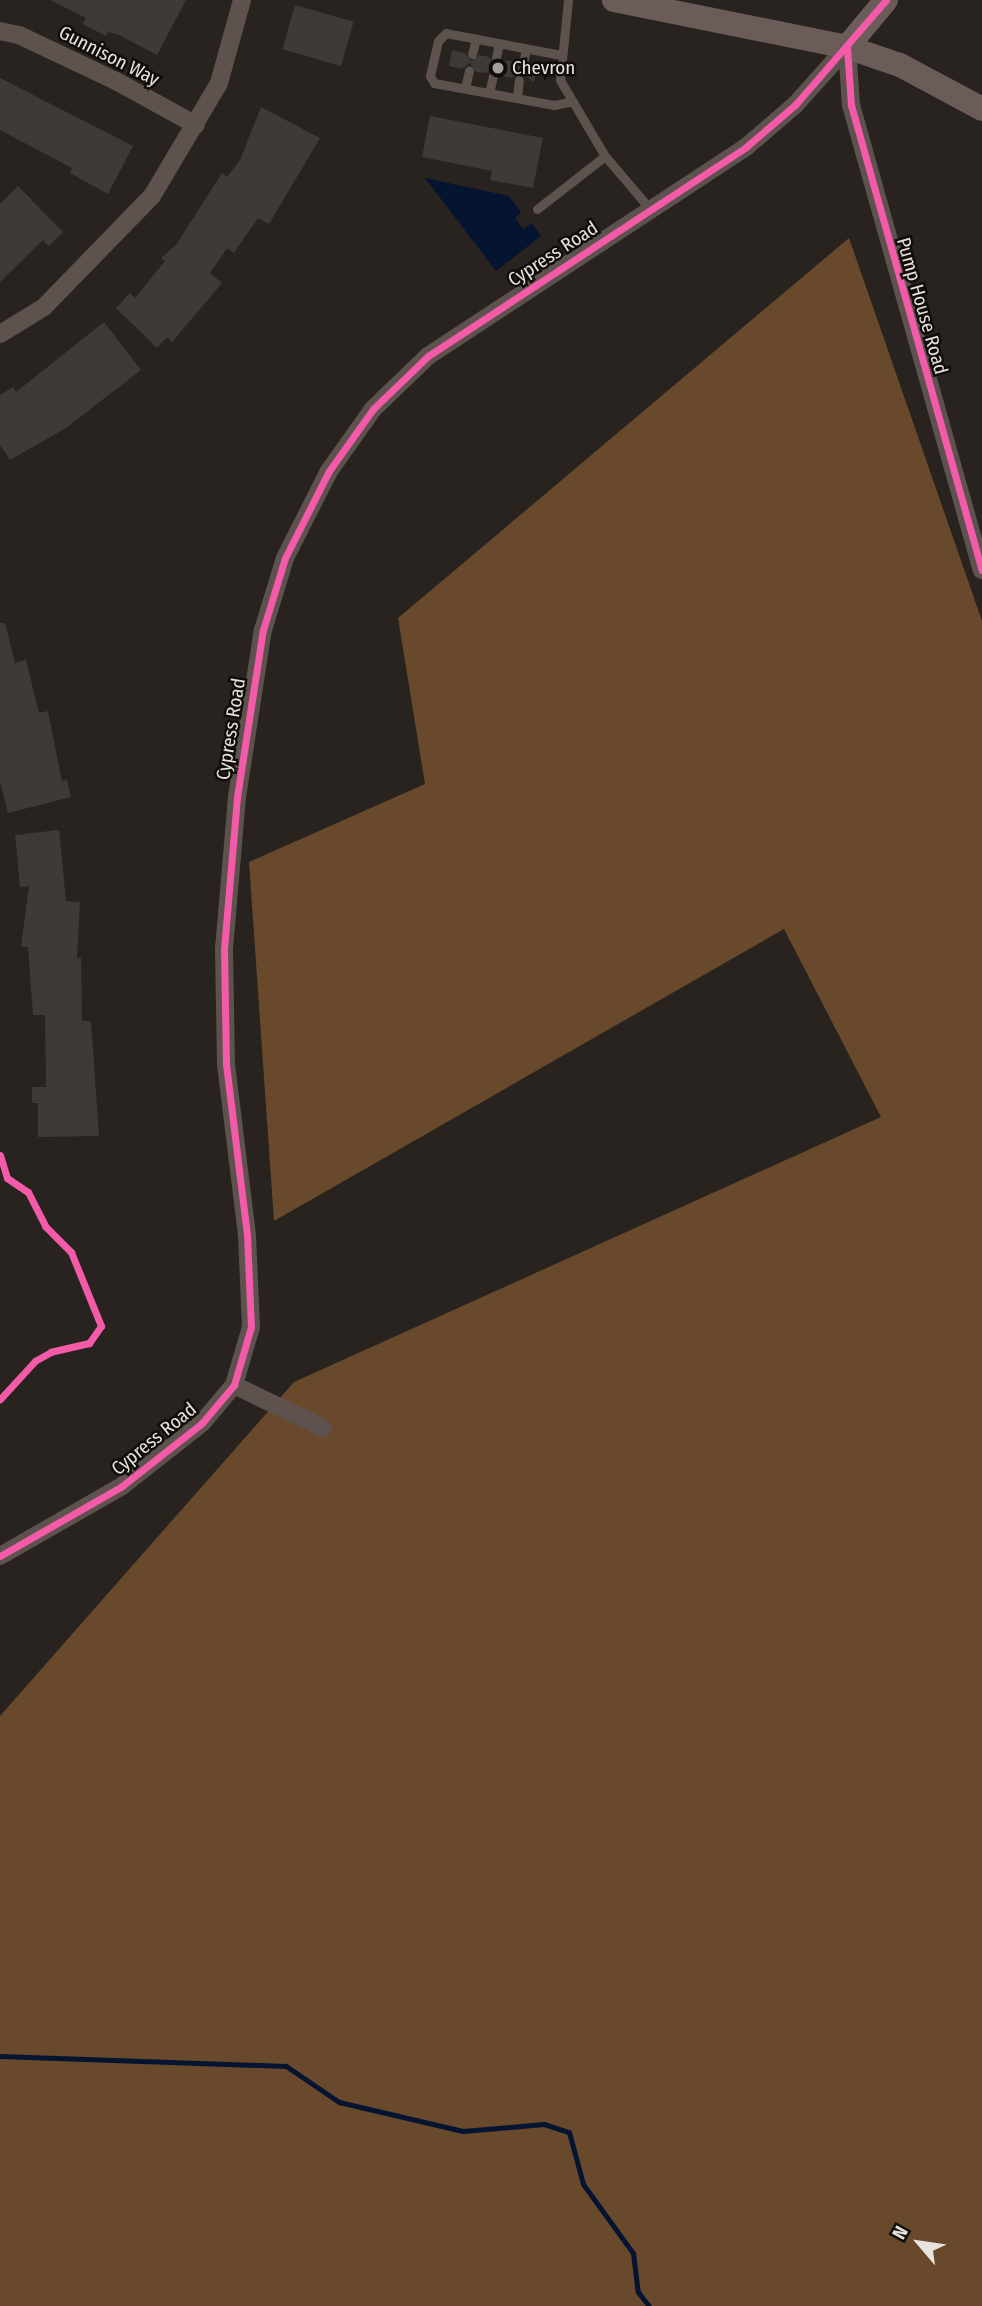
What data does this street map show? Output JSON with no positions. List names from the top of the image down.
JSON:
{
  "streets": {
    "street": ["Gunnison Way", "Cypress Road", "Pump House Road"]
  },
  "crossings": [
    ["Cypress Road", "Pump House Road"]
  ],
  "places": ["Chevron"],
  "north": "top left"
}
